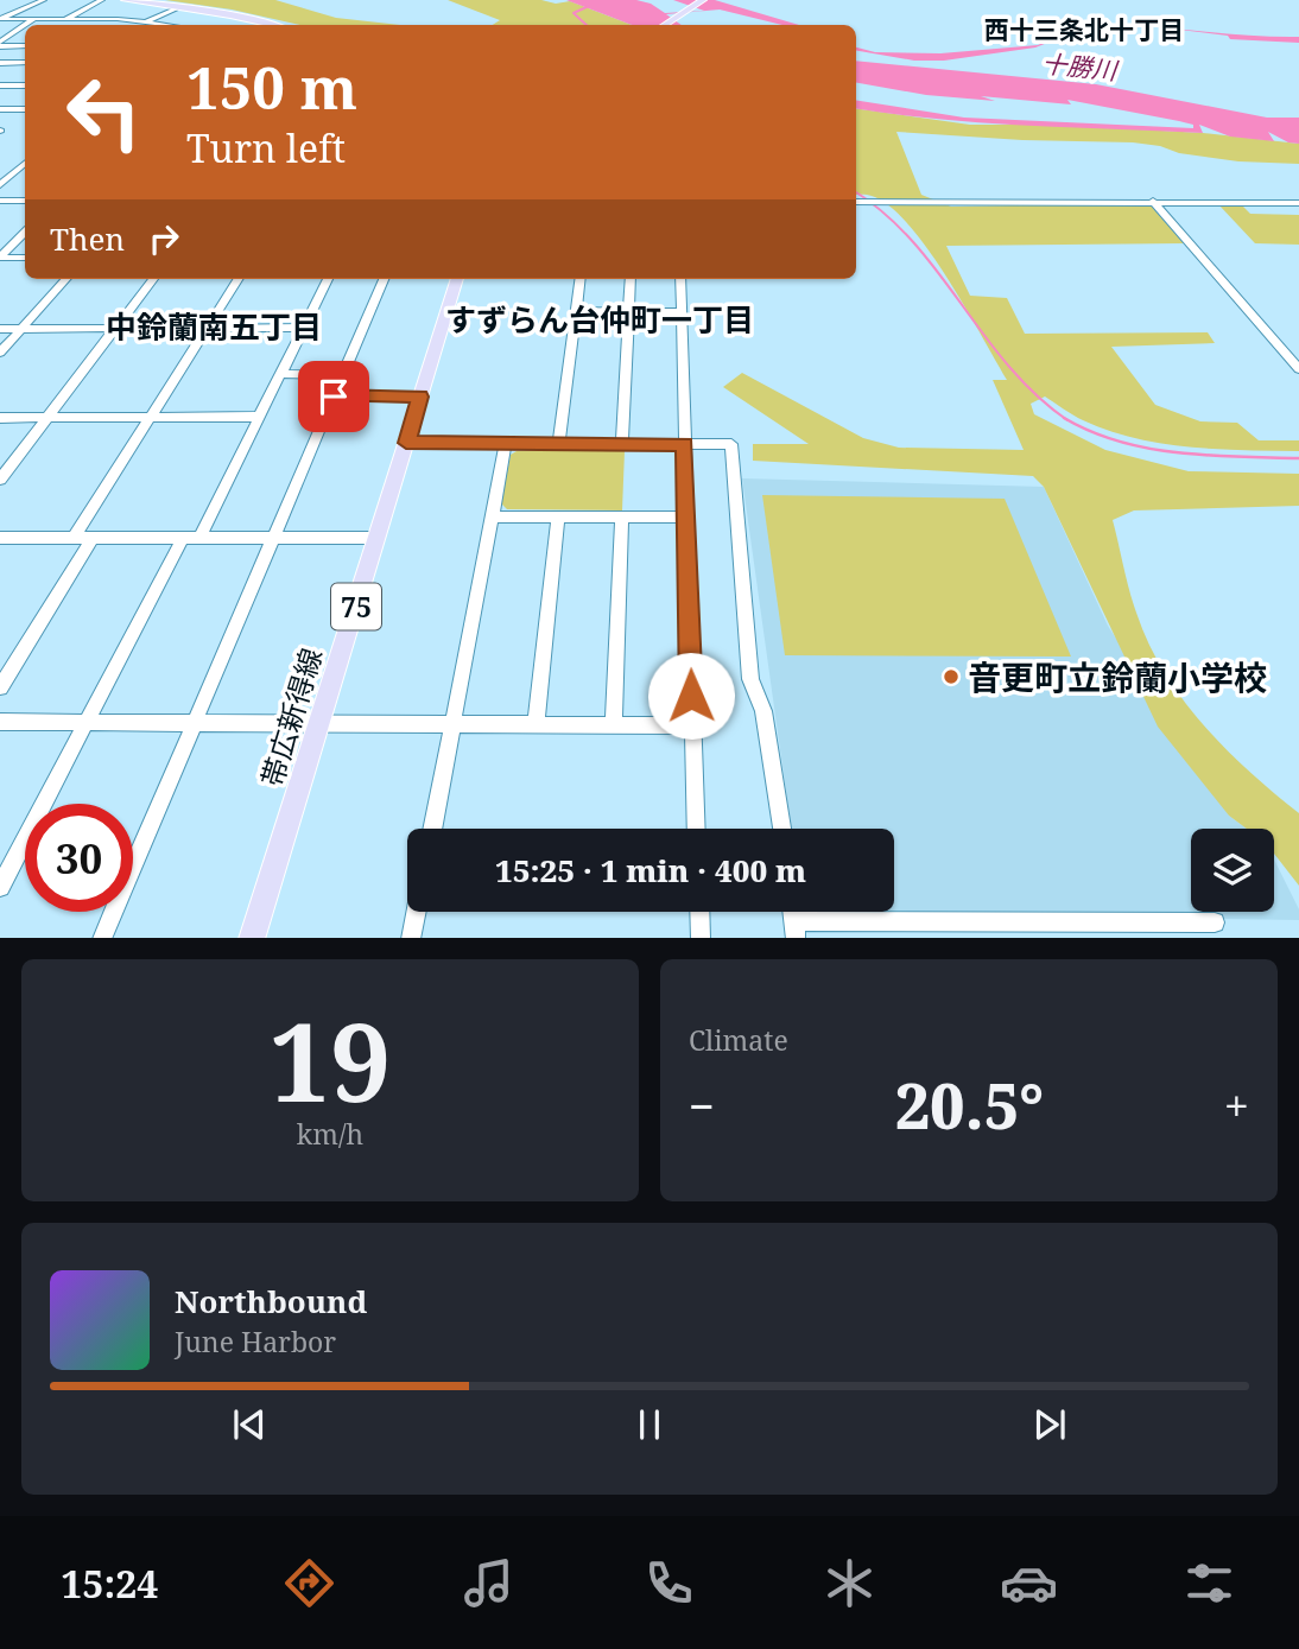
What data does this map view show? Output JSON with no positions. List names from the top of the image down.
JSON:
{
  "streets": {
    "main road": ["75", "帯広新得線"]
  },
  "districts": ["西十三条北十丁目", "すずらん台仲町一丁目", "中鈴蘭南五丁目"],
  "water": ["十勝川"],
  "places": ["音更町立鈴蘭小学校"],
  "page": {
    "turn": ["150 m", "Turn left"],
    "then": "Then",
    "limit": "30",
    "trip": "15:25 · 1 min · 400 m",
    "tile": [
      ["19", "km/h"],
      "Climate"
    ],
    "heat": ["−", "20.5°", "+"],
    "song": ["Northbound", "June Harbor"],
    "tabs": "15:24"
  }
}
